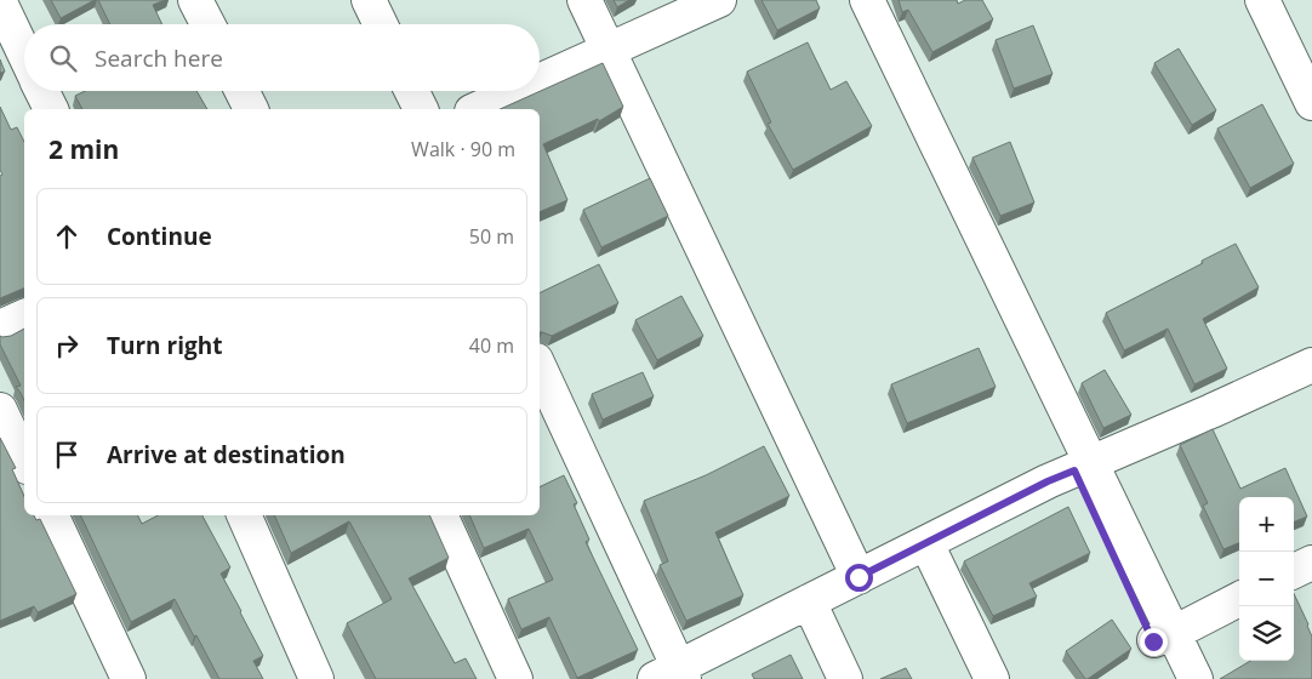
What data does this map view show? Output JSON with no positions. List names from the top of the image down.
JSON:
{
  "page": {
    "search": "Search here",
    "heading": ["2 min", "Walk · 90 m"],
    "list": [
      ["Continue", "50 m"],
      ["Turn right", "40 m"],
      "Arrive at destination"
    ],
    "map_buttons": ["+", "−"]
  }
}
